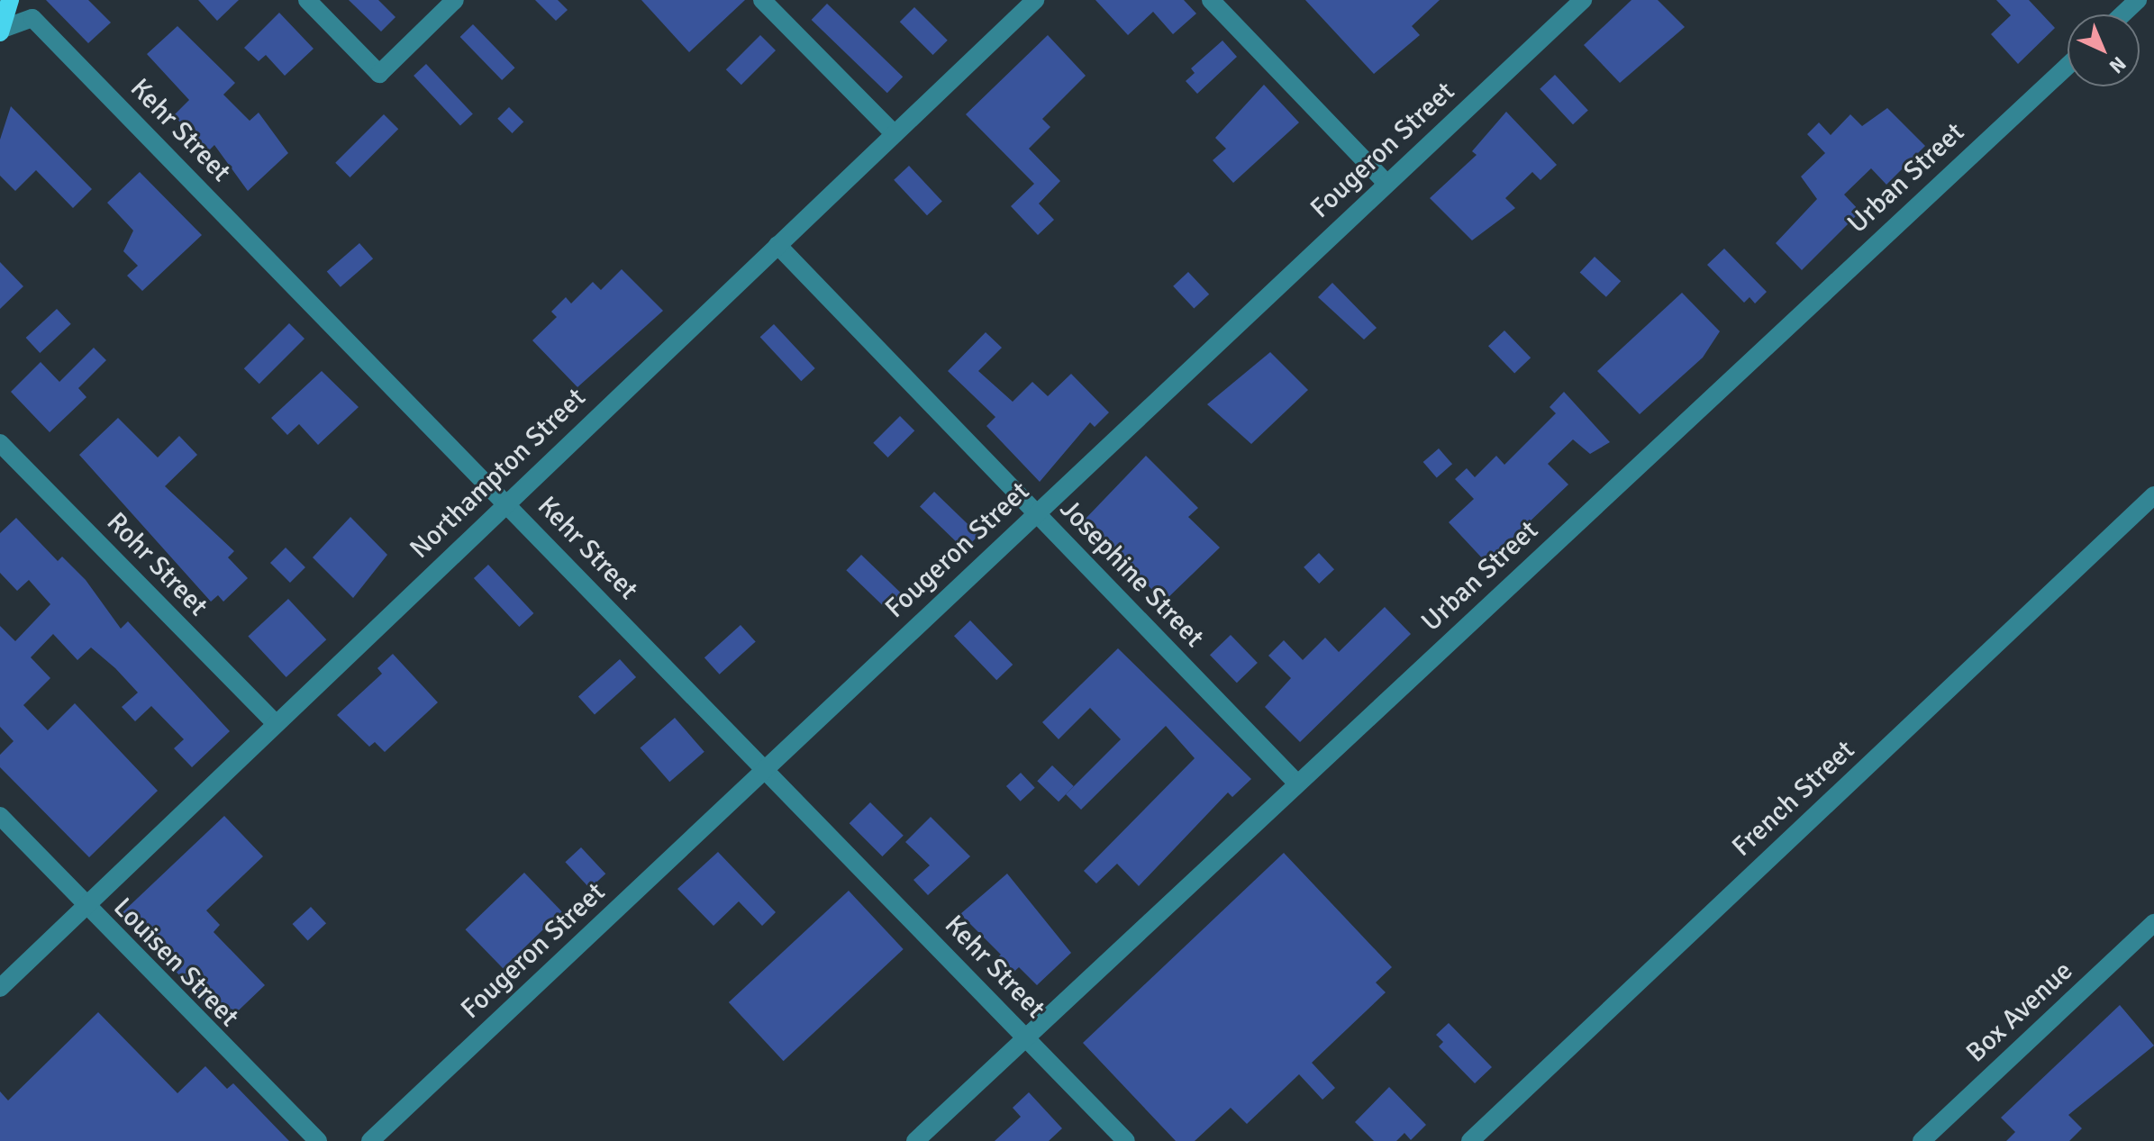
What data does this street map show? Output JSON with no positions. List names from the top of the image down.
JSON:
{
  "streets": {
    "street": [
      "Kehr Street",
      "Fougeron Street",
      "Urban Street",
      "Northampton Street",
      "Rohr Street",
      "Josephine Street",
      "French Street",
      "Louisen Street",
      "Box Avenue"
    ]
  },
  "crossings": [
    ["Kehr Street", "Fougeron Street"],
    ["Kehr Street", "Urban Street"],
    ["Kehr Street", "Northampton Street"],
    ["Fougeron Street", "Josephine Street"],
    ["Urban Street", "Josephine Street"],
    ["Northampton Street", "Rohr Street"],
    ["Northampton Street", "Josephine Street"],
    ["Northampton Street", "Louisen Street"]
  ],
  "north": "bottom right"
}
